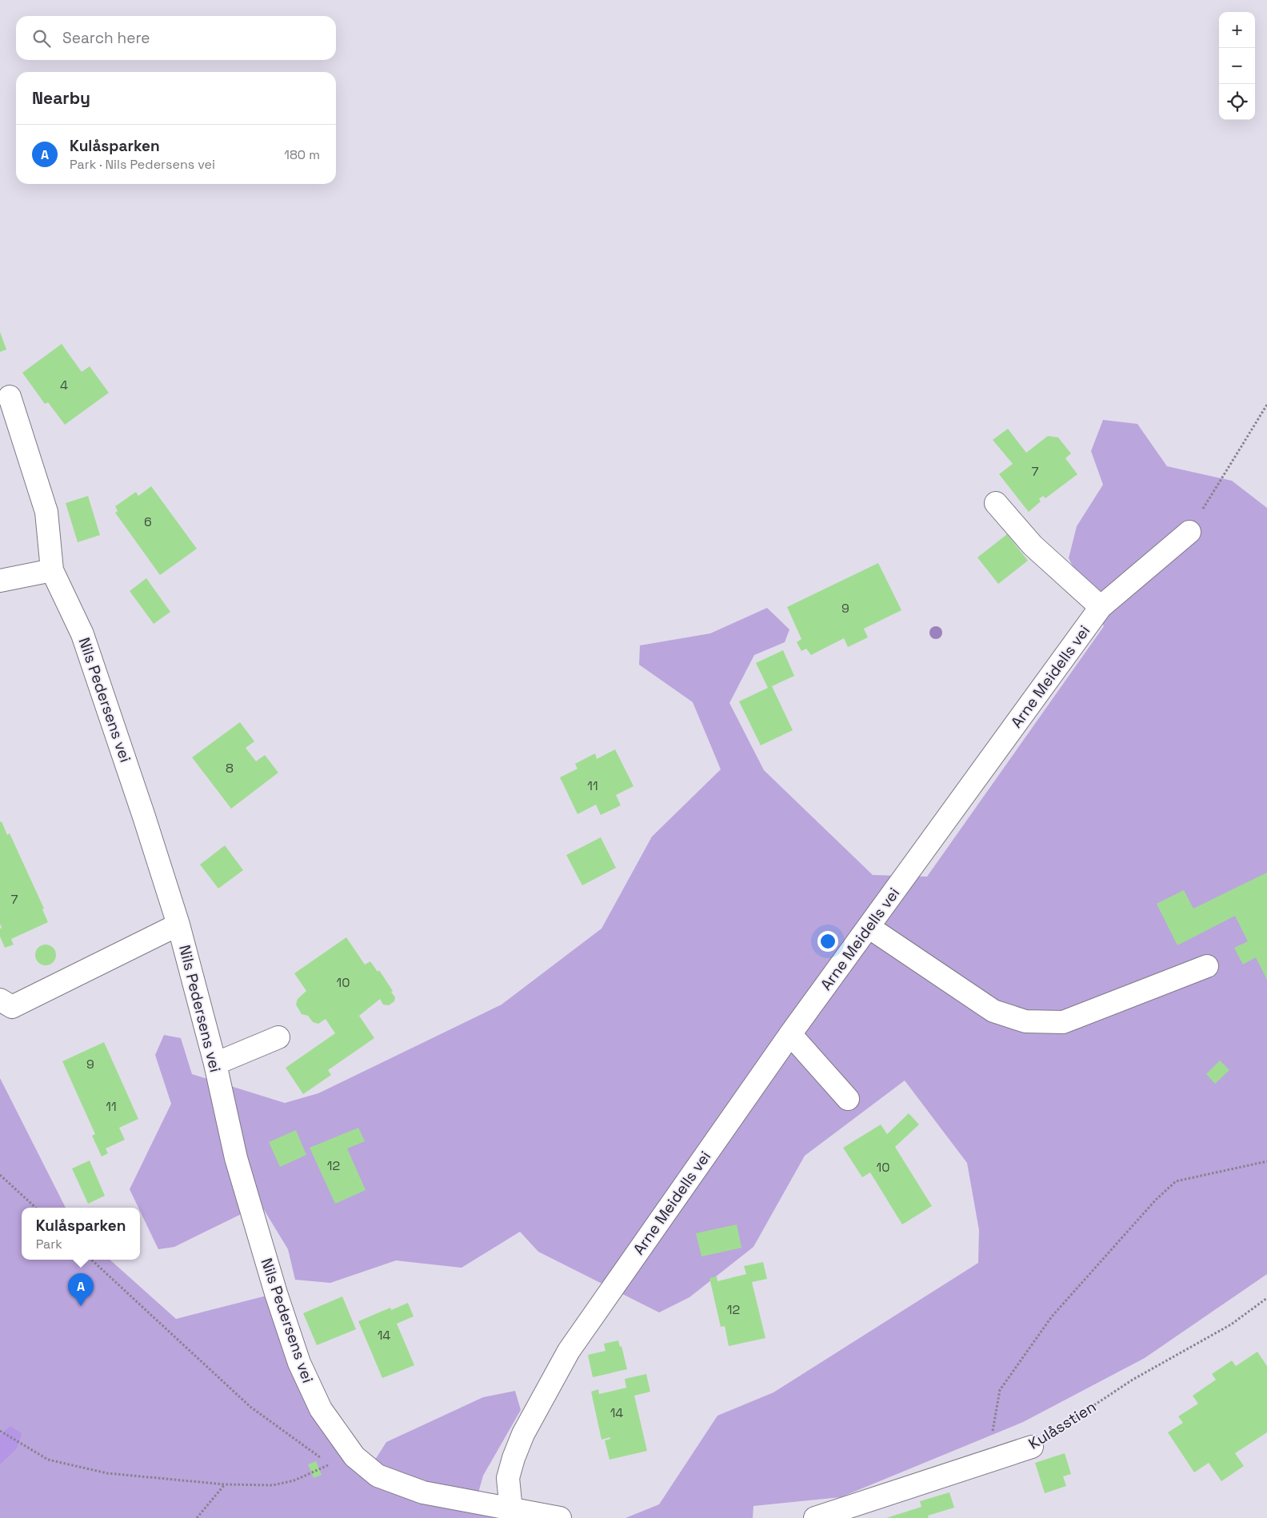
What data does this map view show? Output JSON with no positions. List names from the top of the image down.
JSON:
{
  "streets": {
    "street": ["Arne Meidells vei", "Nils Pedersens vei", "Kulåsstien"]
  },
  "crossings": [
    ["Arne Meidells vei", "Nils Pedersens vei"]
  ],
  "house_numbers": [
    "4",
    "7",
    "6",
    "9",
    "8",
    "11",
    "7",
    "10",
    "9",
    "11",
    "12",
    "10",
    "12",
    "14",
    "14"
  ],
  "page": {
    "map_buttons": ["+", "−"],
    "search": "Search here",
    "heading": "Nearby",
    "list": [
      {
        "mark": "A",
        "name": "Kulåsparken",
        "note": "Park · Nils Pedersens vei",
        "value": "180 m"
      }
    ],
    "popup": ["Kulåsparken", "Park"],
    "pins": "A"
  }
}
